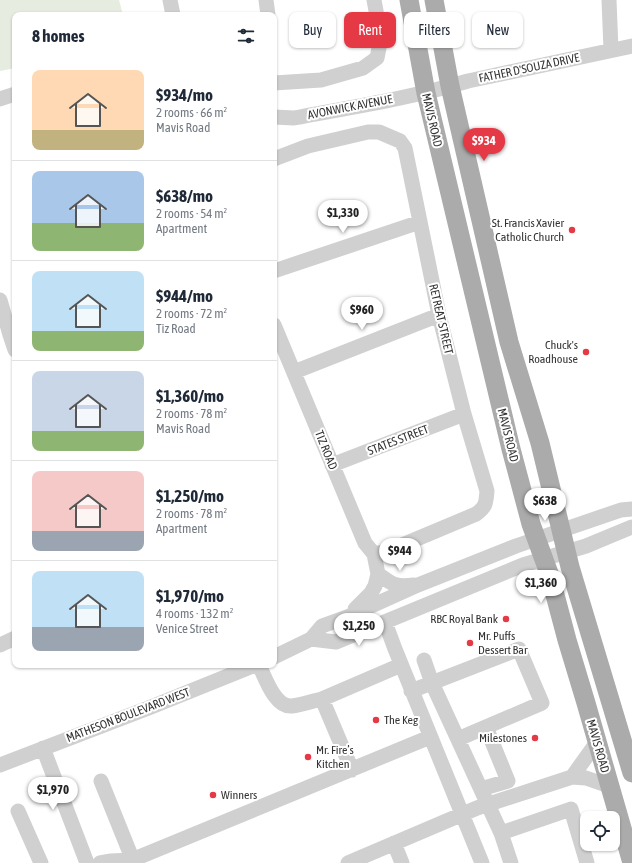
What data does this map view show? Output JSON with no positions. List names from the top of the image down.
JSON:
{
  "streets": {
    "main road": ["MAVIS ROAD"],
    "street": [
      "FATHER D'SOUZA DRIVE",
      "AVONWICK AVENUE",
      "RETREAT STREET",
      "STATES STREET",
      "TIZ ROAD",
      "MATHESON BOULEVARD WEST"
    ]
  },
  "crossings": [
    ["FATHER D'SOUZA DRIVE", "AVONWICK AVENUE"],
    ["FATHER D'SOUZA DRIVE", "MAVIS ROAD"],
    ["AVONWICK AVENUE", "MAVIS ROAD"],
    ["RETREAT STREET", "STATES STREET"],
    ["RETREAT STREET", "TIZ ROAD"],
    ["STATES STREET", "TIZ ROAD"]
  ],
  "places": [
    "St. Francis Xavier Catholic Church",
    "Chuck's Roadhouse",
    "RBC Royal Bank",
    "Mr. Puffs Dessert Bar",
    "The Keg",
    "Milestones",
    "Mr. Fire’s Kitchen",
    "Winners"
  ],
  "page": {
    "chip": [
      "Buy",
      "Rent",
      "Filters",
      "New"
    ],
    "heading": "8 homes",
    "list": [
      {
        "name": "$934/mo",
        "note": "2 rooms · 66 m² · Mavis Road"
      },
      {
        "name": "$638/mo",
        "note": "2 rooms · 54 m² · Apartment"
      },
      {
        "name": "$944/mo",
        "note": "2 rooms · 72 m² · Tiz Road"
      },
      {
        "name": "$1,360/mo",
        "note": "2 rooms · 78 m² · Mavis Road"
      },
      {
        "name": "$1,250/mo",
        "note": "2 rooms · 78 m² · Apartment"
      },
      {
        "name": "$1,970/mo",
        "note": "4 rooms · 132 m² · Venice Street"
      }
    ],
    "price": [
      "$934",
      "$1,330",
      "$960",
      "$638",
      "$944",
      "$1,360",
      "$1,250",
      "$1,970"
    ]
  }
}
